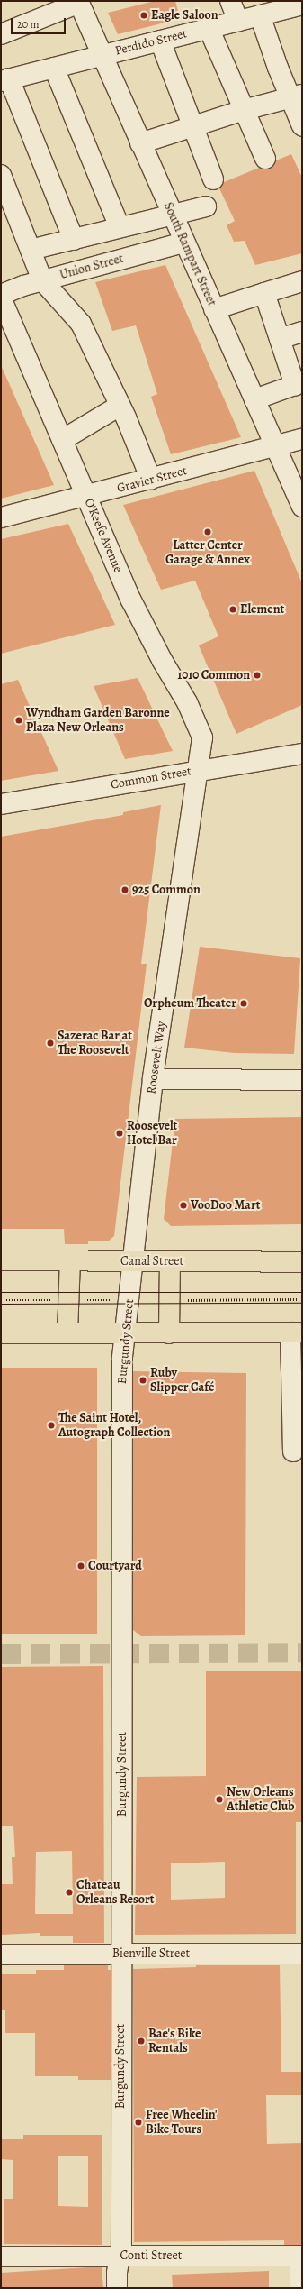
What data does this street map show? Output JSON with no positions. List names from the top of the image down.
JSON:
{
  "streets": {
    "main road": ["Canal Street"],
    "street": [
      "Perdido Street",
      "South Rampart Street",
      "Union Street",
      "Gravier Street",
      "O'Keefe Avenue",
      "Common Street",
      "Roosevelt Way",
      "Burgundy Street",
      "Bienville Street",
      "Conti Street"
    ]
  },
  "crossings": [
    ["Perdido Street", "South Rampart Street"],
    ["South Rampart Street", "Union Street"],
    ["South Rampart Street", "Gravier Street"],
    ["Gravier Street", "O'Keefe Avenue"],
    ["O'Keefe Avenue", "Common Street"],
    ["O'Keefe Avenue", "Roosevelt Way"],
    ["Common Street", "Roosevelt Way"],
    ["Roosevelt Way", "Canal Street"],
    ["Roosevelt Way", "Burgundy Street"],
    ["Canal Street", "Burgundy Street"],
    ["Burgundy Street", "Bienville Street"],
    ["Burgundy Street", "Conti Street"]
  ],
  "places": [
    "Eagle Saloon",
    "Latter Center Garage & Annex",
    "Element",
    "1010 Common",
    "Wyndham Garden Baronne Plaza New Orleans",
    "925 Common",
    "Orpheum Theater",
    "Sazerac Bar at The Roosevelt",
    "Roosevelt Hotel Bar",
    "VooDoo Mart",
    "Ruby Slipper Café",
    "The Saint Hotel, Autograph Collection",
    "Courtyard",
    "New Orleans Athletic Club",
    "Chateau Orleans Resort",
    "Bae's Bike Rentals",
    "Free Wheelin' Bike Tours"
  ],
  "scale_bar": "20 m"
}
